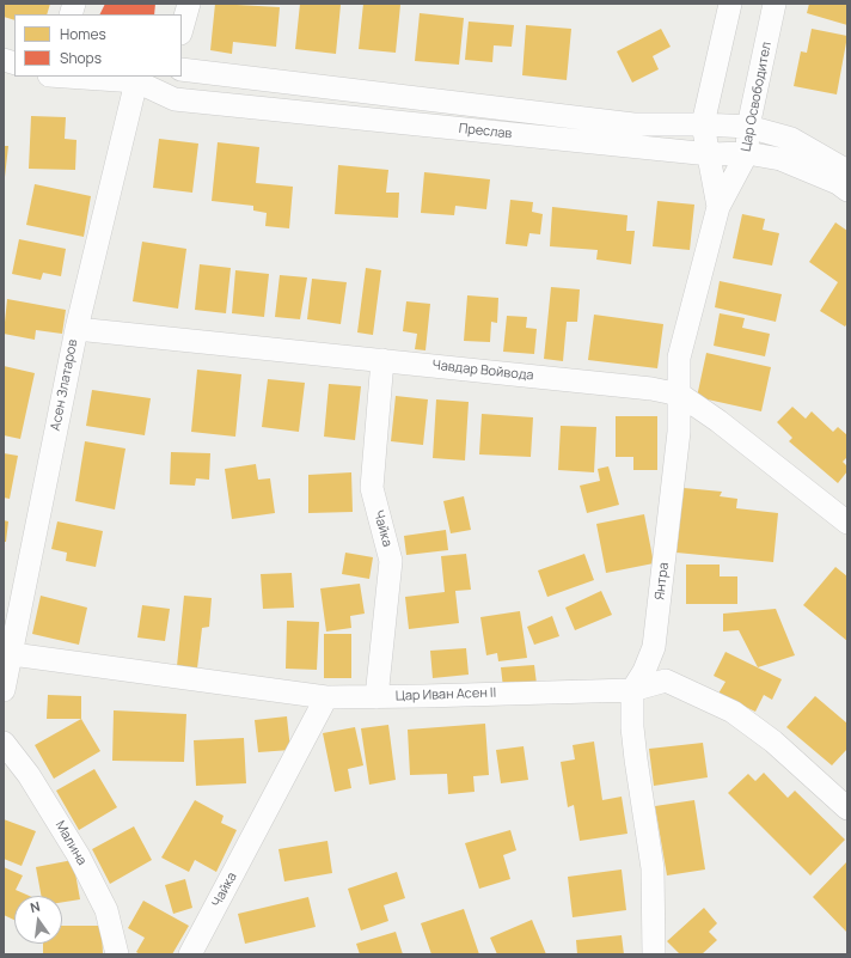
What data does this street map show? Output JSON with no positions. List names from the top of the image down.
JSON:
{
  "streets": {
    "street": [
      "Цар Освободител",
      "Преслав",
      "Чавдар Войвода",
      "Асен Златаров",
      "Чайка",
      "Янтра",
      "Цар Иван Асен II",
      "Малина"
    ]
  },
  "crossings": [
    ["Цар Освободител", "Преслав"],
    ["Цар Освободител", "Янтра"],
    ["Преслав", "Асен Златаров"],
    ["Чавдар Войвода", "Асен Златаров"],
    ["Чавдар Войвода", "Чайка"],
    ["Чавдар Войвода", "Янтра"],
    ["Асен Златаров", "Цар Иван Асен II"],
    ["Чайка", "Цар Иван Асен II"],
    ["Янтра", "Цар Иван Асен II"]
  ],
  "legend": ["Homes", "Shops"],
  "north": "top"
}
